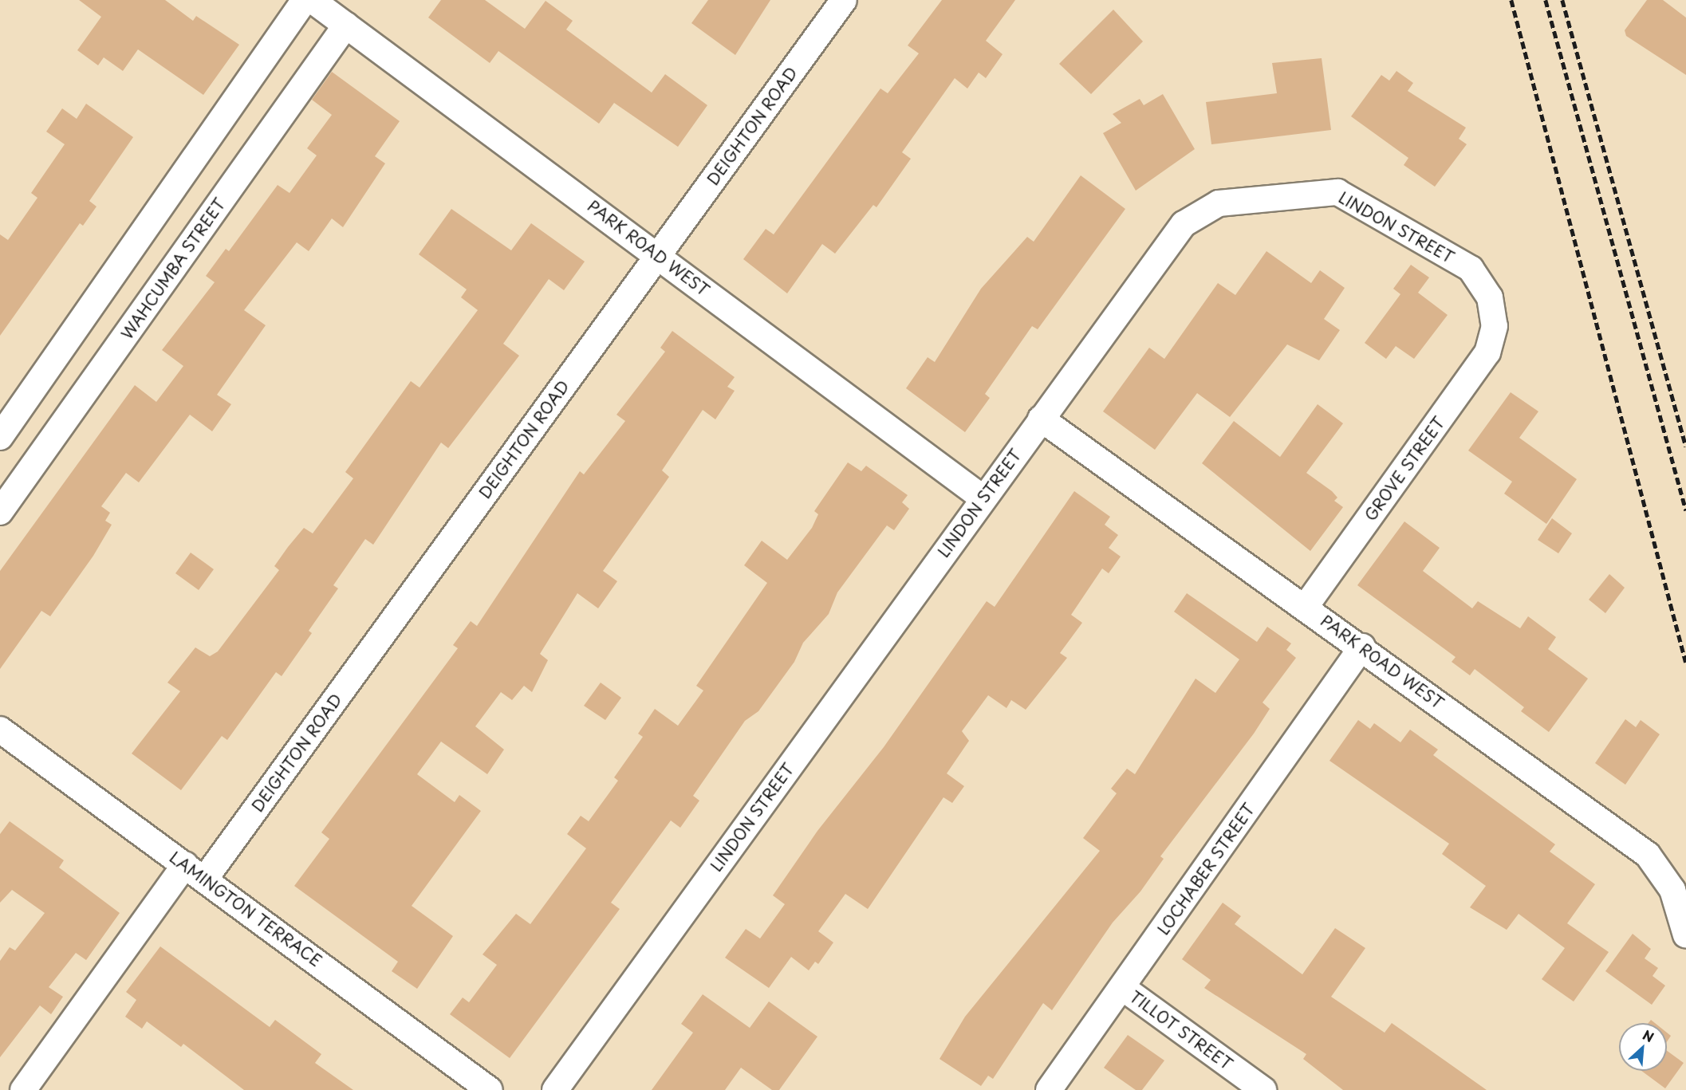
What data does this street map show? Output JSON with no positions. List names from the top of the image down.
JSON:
{
  "streets": {
    "street": [
      "DEIGHTON ROAD",
      "LINDON STREET",
      "PARK ROAD WEST",
      "WAHCUMBA STREET",
      "GROVE STREET",
      "LOCHABER STREET",
      "LAMINGTON TERRACE",
      "TILLOT STREET"
    ]
  },
  "crossings": [
    ["DEIGHTON ROAD", "PARK ROAD WEST"],
    ["DEIGHTON ROAD", "LAMINGTON TERRACE"],
    ["LINDON STREET", "PARK ROAD WEST"],
    ["LINDON STREET", "GROVE STREET"],
    ["PARK ROAD WEST", "WAHCUMBA STREET"],
    ["PARK ROAD WEST", "GROVE STREET"],
    ["PARK ROAD WEST", "LOCHABER STREET"],
    ["LOCHABER STREET", "TILLOT STREET"]
  ],
  "north": "top right"
}
